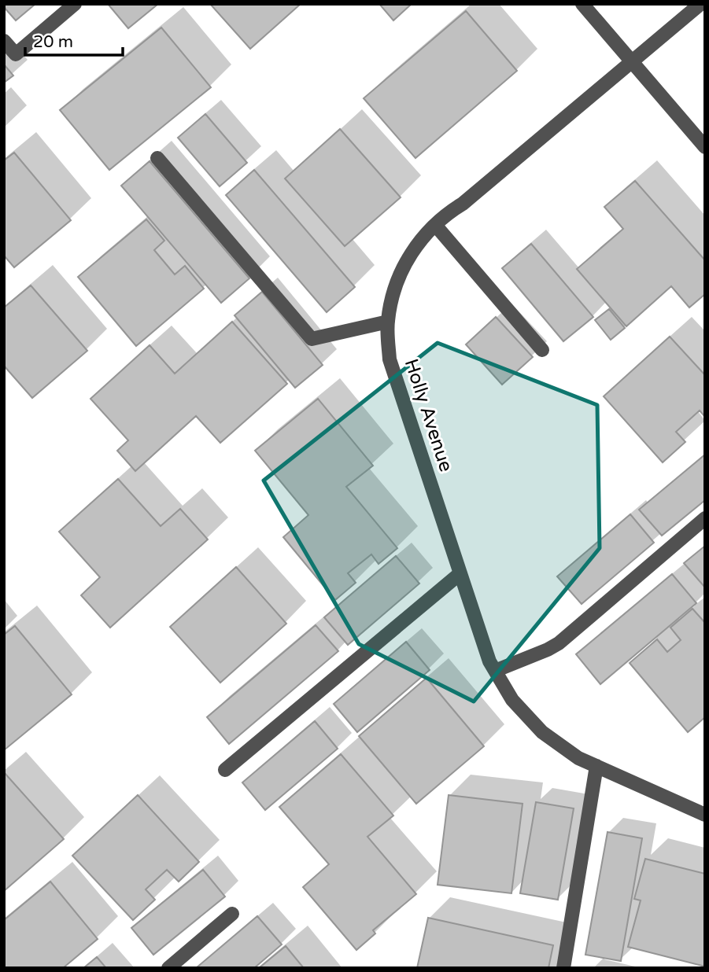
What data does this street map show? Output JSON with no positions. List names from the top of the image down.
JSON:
{
  "streets": {
    "street": ["Holly Avenue"]
  },
  "scale_bar": "20 m"
}
